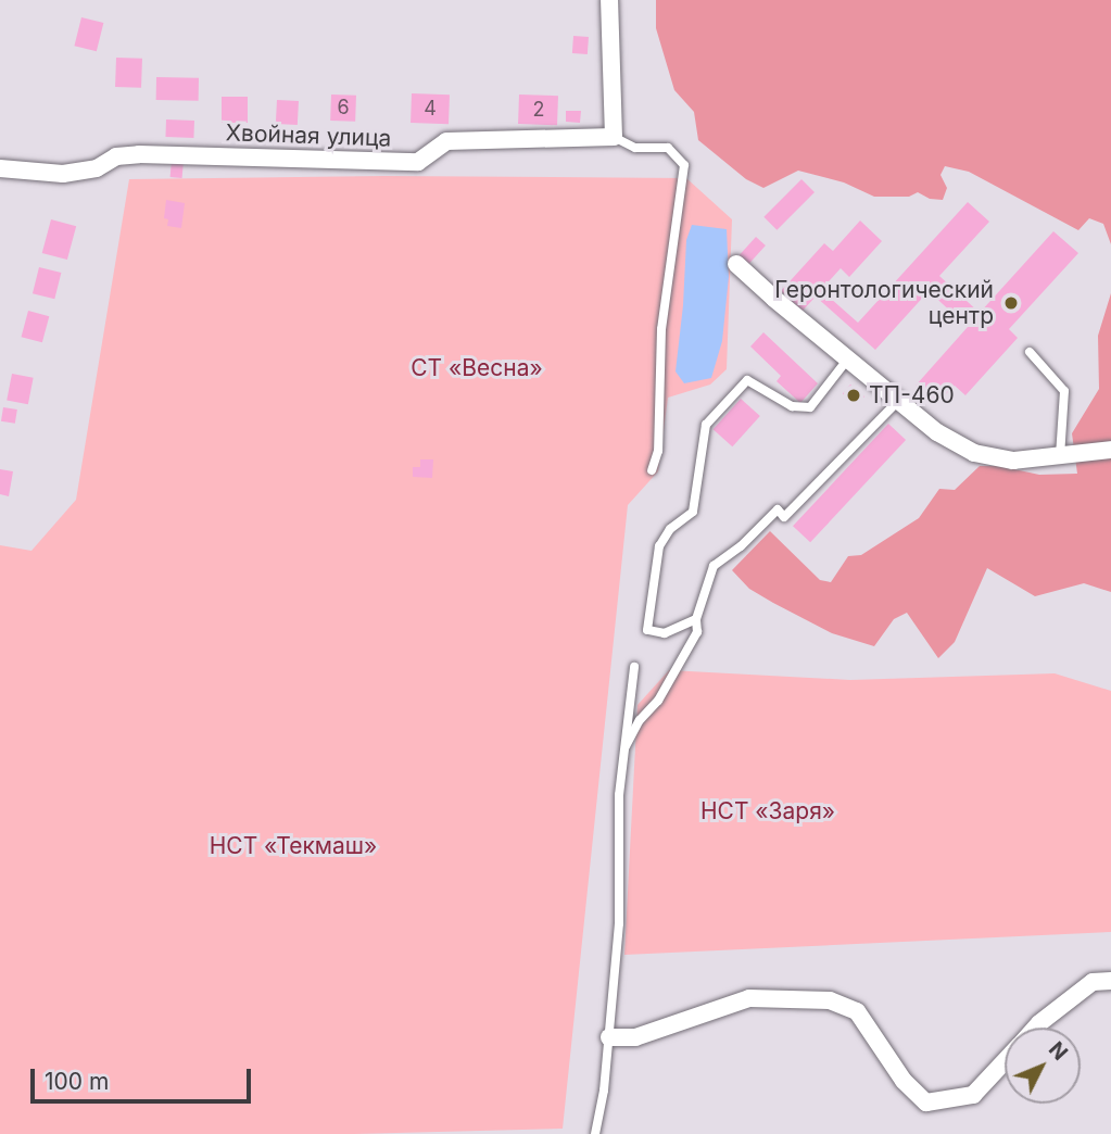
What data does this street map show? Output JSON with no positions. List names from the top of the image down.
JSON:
{
  "streets": {
    "street": ["Хвойная улица"]
  },
  "parks": ["СТ «Весна»", "НСТ «Заря»", "НСТ «Текмаш»"],
  "places": ["Геронтологический центр", "ТП-460"],
  "house_numbers": ["6", "4", "2"],
  "scale_bar": "100 m",
  "north": "top right"
}
